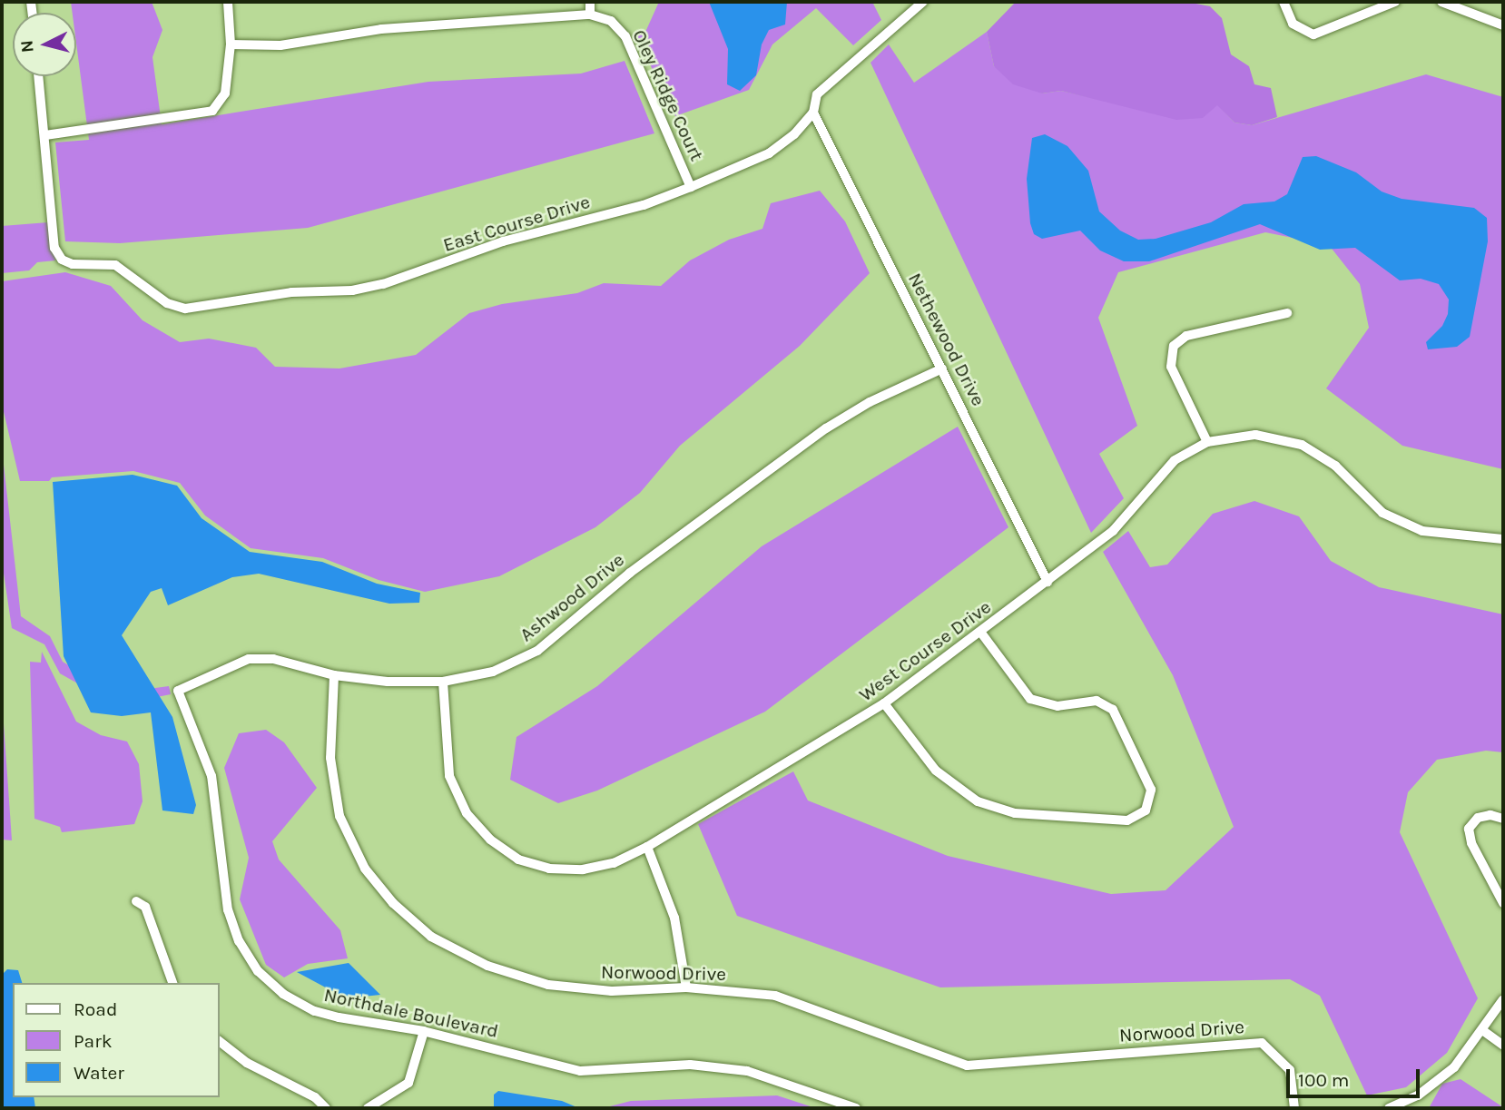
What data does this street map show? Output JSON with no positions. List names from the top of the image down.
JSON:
{
  "streets": {
    "street": [
      "Oley Ridge Court",
      "East Course Drive",
      "Nethewood Drive",
      "Ashwood Drive",
      "West Course Drive",
      "Norwood Drive",
      "Northdale Boulevard"
    ]
  },
  "crossings": [
    ["Oley Ridge Court", "East Course Drive"],
    ["East Course Drive", "Nethewood Drive"],
    ["Nethewood Drive", "Ashwood Drive"],
    ["Nethewood Drive", "West Course Drive"],
    ["Ashwood Drive", "West Course Drive"],
    ["Ashwood Drive", "Norwood Drive"],
    ["Ashwood Drive", "Northdale Boulevard"]
  ],
  "legend": ["Road", "Park", "Water"],
  "scale_bar": "100 m",
  "north": "left"
}
